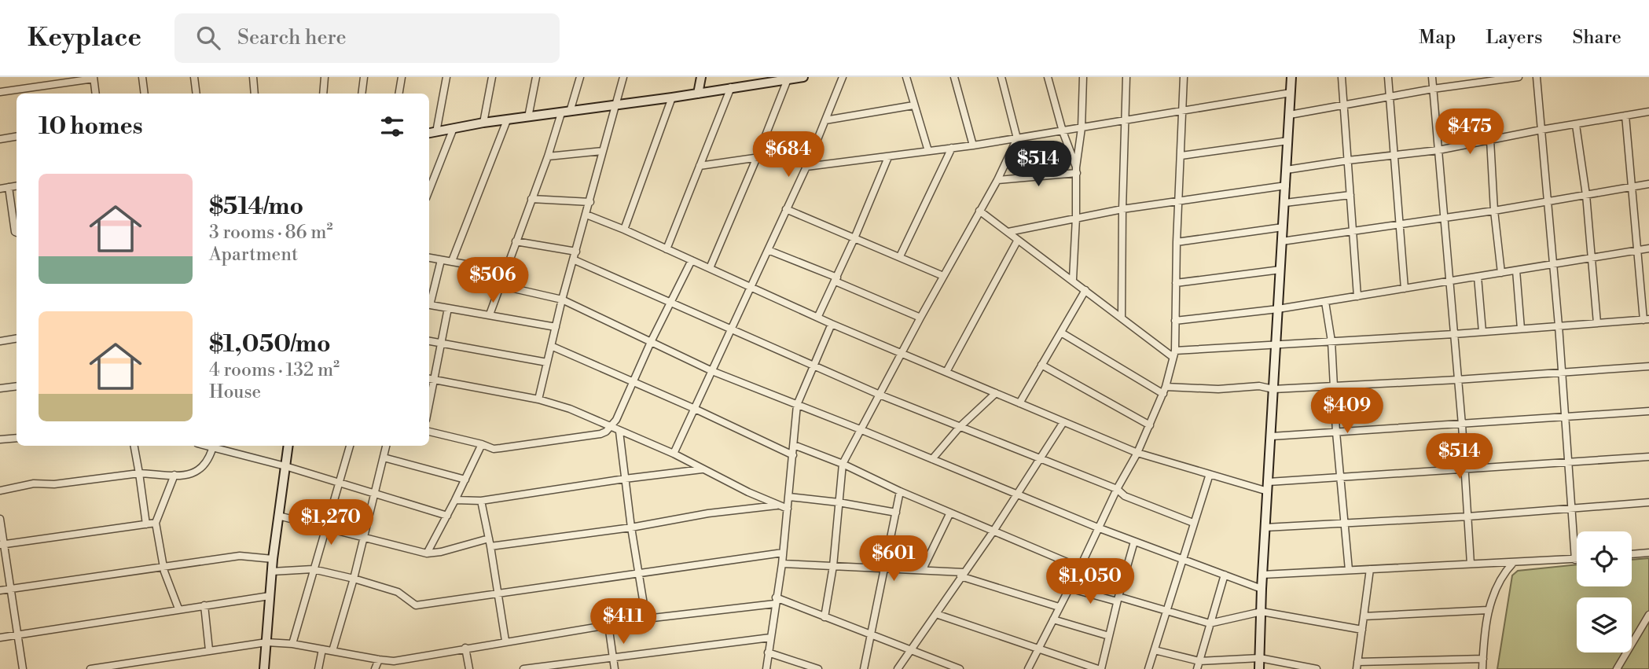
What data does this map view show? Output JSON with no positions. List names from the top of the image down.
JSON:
{
  "page": {
    "header": "Keyplace",
    "search": "Search here",
    "nav": ["Map", "Layers", "Share"],
    "heading": "10 homes",
    "price": [
      "$475",
      "$684",
      "$514",
      "$506",
      "$409",
      "$514",
      "$1,270",
      "$601",
      "$1,050",
      "$411"
    ],
    "list": [
      {
        "name": "$514/mo",
        "note": "3 rooms · 86 m² · Apartment"
      },
      {
        "name": "$1,050/mo",
        "note": "4 rooms · 132 m² · House"
      }
    ]
  }
}
